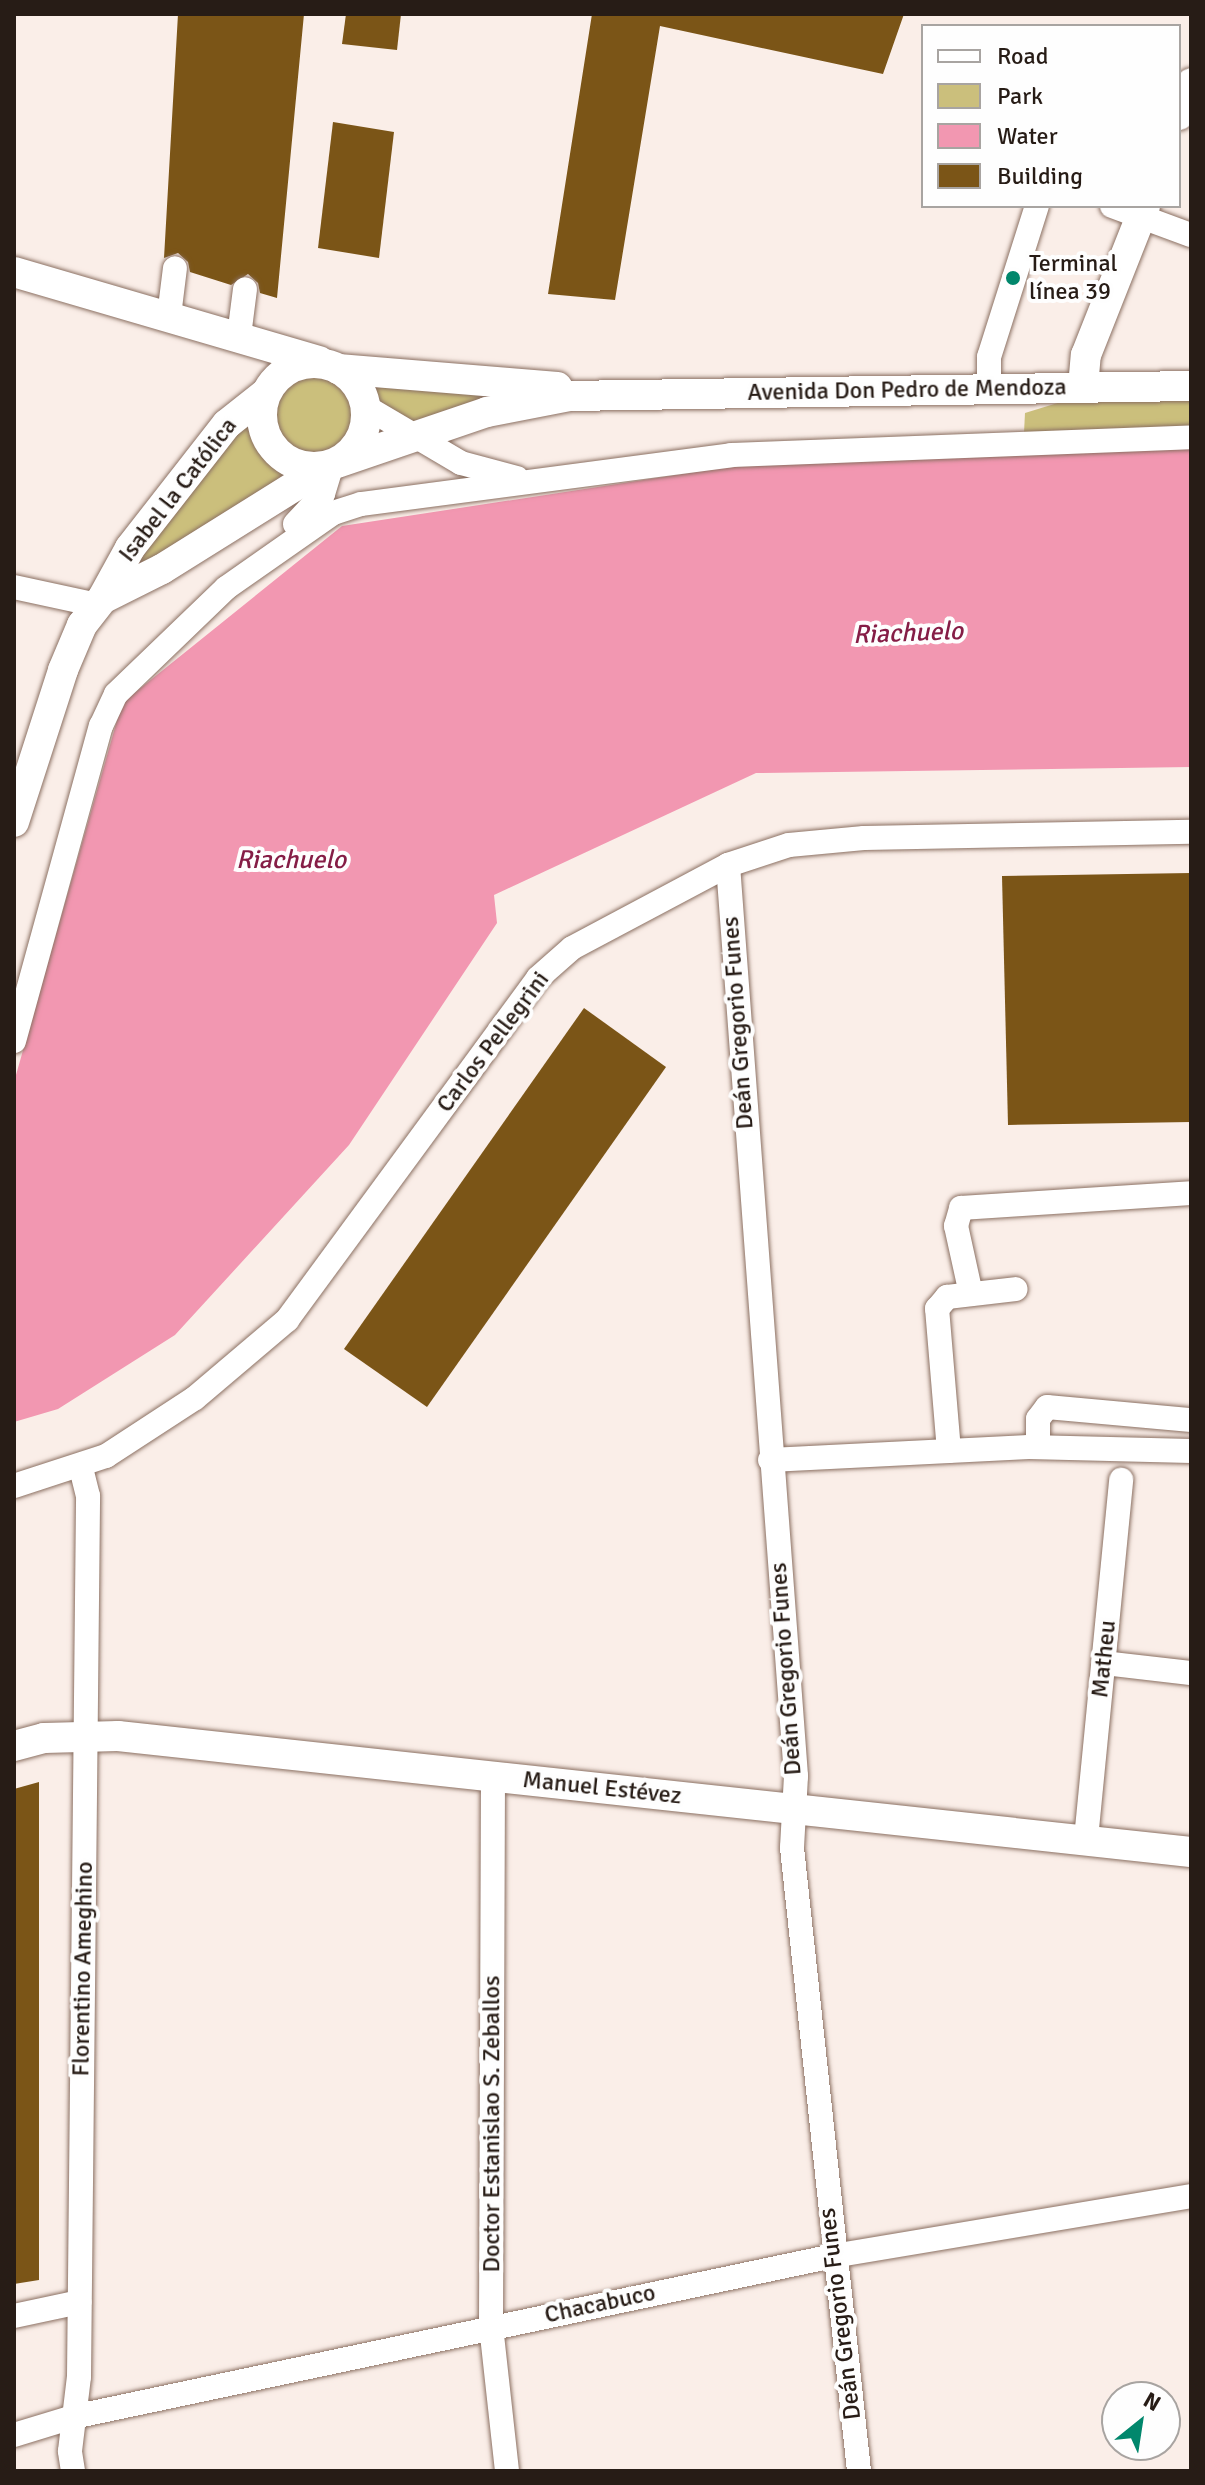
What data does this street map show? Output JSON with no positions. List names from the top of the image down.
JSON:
{
  "streets": {
    "main road": ["Avenida Don Pedro de Mendoza", "Isabel la Católica", "Manuel Estévez"],
    "street": [
      "Deán Gregorio Funes",
      "Carlos Pellegrini",
      "Matheu",
      "Florentino Ameghino",
      "Doctor Estanislao S. Zeballos",
      "Chacabuco"
    ]
  },
  "crossings": [
    ["Avenida Don Pedro de Mendoza", "Isabel la Católica"],
    ["Deán Gregorio Funes", "Carlos Pellegrini"],
    ["Deán Gregorio Funes", "Manuel Estévez"],
    ["Deán Gregorio Funes", "Chacabuco"],
    ["Carlos Pellegrini", "Florentino Ameghino"],
    ["Matheu", "Manuel Estévez"],
    ["Manuel Estévez", "Florentino Ameghino"],
    ["Manuel Estévez", "Doctor Estanislao S. Zeballos"],
    ["Florentino Ameghino", "Chacabuco"],
    ["Doctor Estanislao S. Zeballos", "Chacabuco"]
  ],
  "water": ["Riachuelo"],
  "places": ["Terminal línea 39"],
  "legend": [
    "Road",
    "Park",
    "Water",
    "Building"
  ],
  "north": "top right"
}
